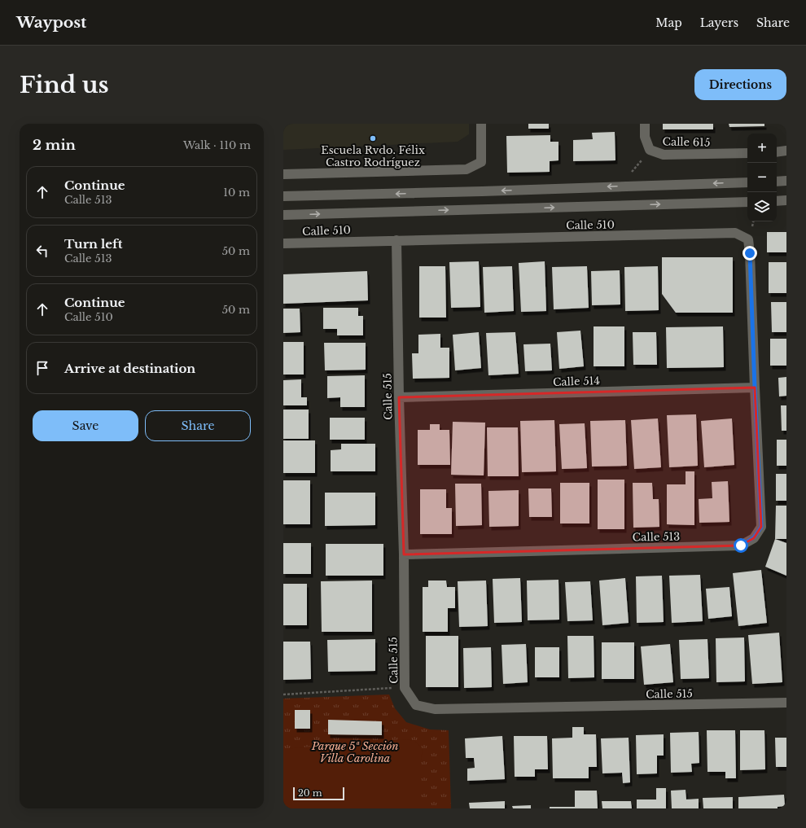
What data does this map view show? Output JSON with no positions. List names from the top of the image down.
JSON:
{
  "streets": {
    "street": [
      "Calle 615",
      "Calle 510",
      "Calle 514",
      "Calle 515",
      "Calle 513"
    ]
  },
  "crossings": [
    ["Calle 510", "Calle 514"],
    ["Calle 510", "Calle 515"],
    ["Calle 510", "Calle 513"],
    ["Calle 514", "Calle 515"],
    ["Calle 514", "Calle 513"],
    ["Calle 515", "Calle 513"]
  ],
  "parks": ["Parque 5ª Sección Villa Carolina"],
  "places": ["Escuela Rvdo. Félix Castro Rodríguez"],
  "scale_bar": "20 m",
  "page": {
    "header": "Waypost",
    "nav": ["Map", "Layers", "Share"],
    "buttons": [
      "Directions",
      ["Save", "Share"]
    ],
    "title": "Find us",
    "heading": ["2 min", "Walk · 110 m"],
    "map_buttons": ["+", "−"],
    "list": [
      ["Continue", "Calle 513", "10 m"],
      ["Turn left", "Calle 513", "50 m"],
      ["Continue", "Calle 510", "50 m"],
      "Arrive at destination"
    ],
    "scale": "20 m"
  }
}
